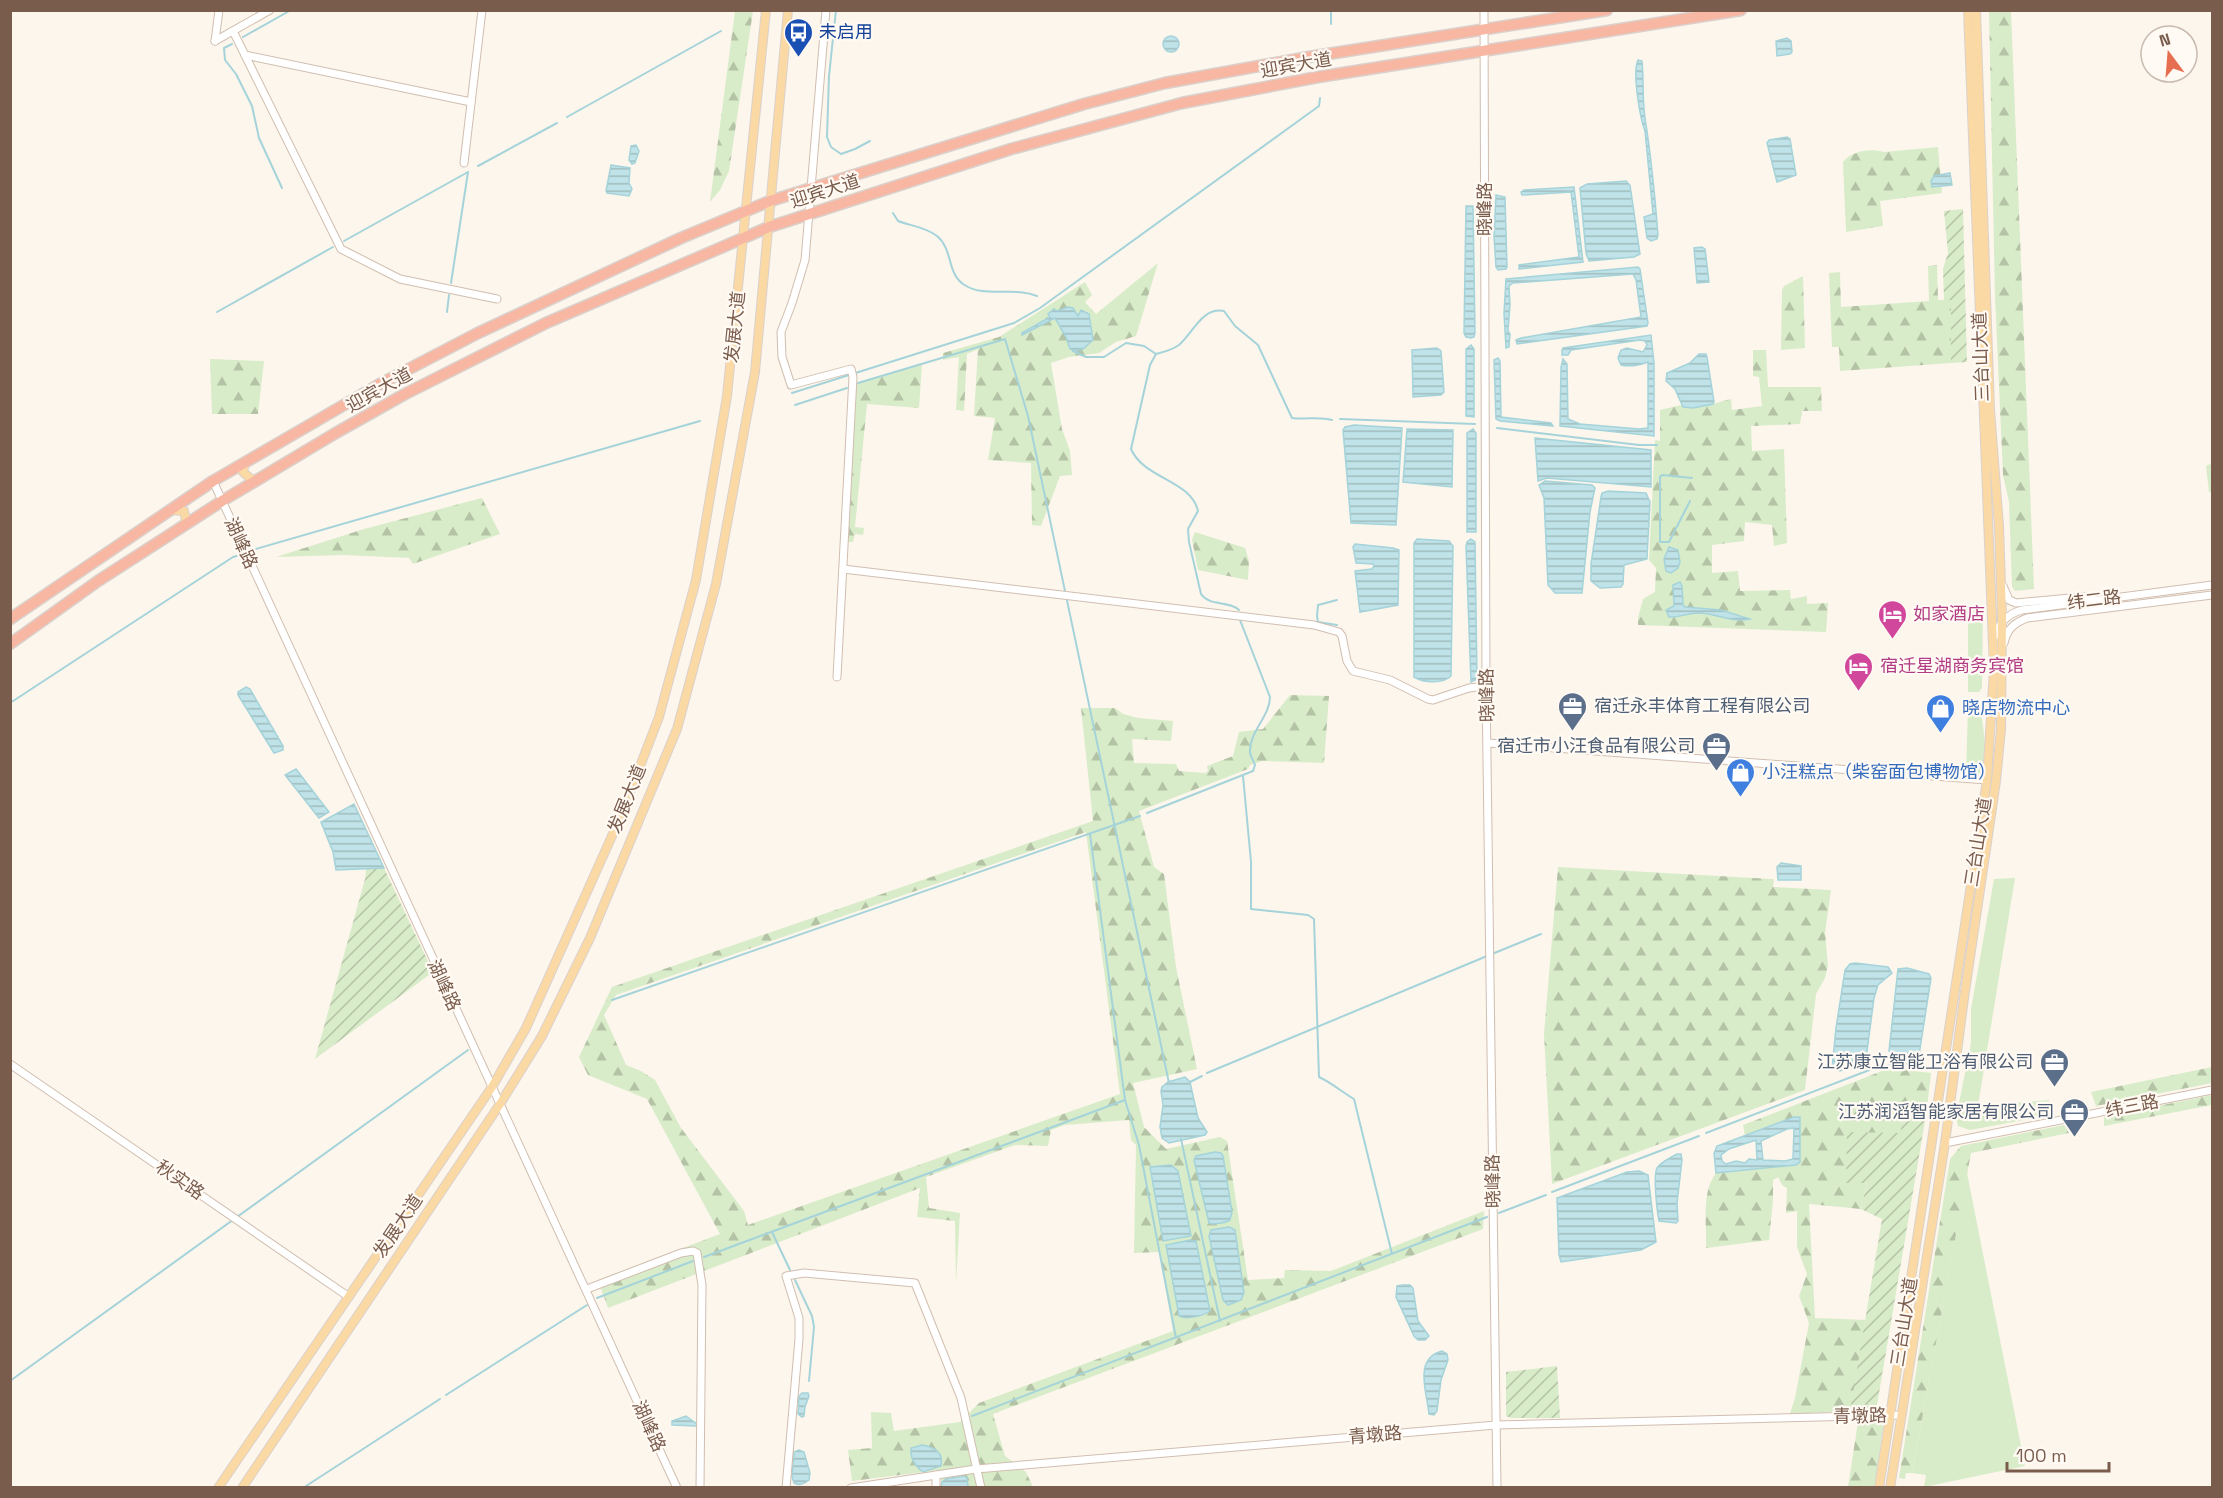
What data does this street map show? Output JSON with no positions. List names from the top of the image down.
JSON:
{
  "streets": {
    "highway": ["迎宾大道"],
    "main road": ["发展大道", "三台山大道"],
    "street": [
      "晓峰路",
      "湖峰路",
      "纬二路",
      "纬三路",
      "秋实路",
      "青墩路"
    ]
  },
  "crossings": [
    ["迎宾大道", "晓峰路"],
    ["迎宾大道", "发展大道"],
    ["迎宾大道", "湖峰路"],
    ["晓峰路", "青墩路"],
    ["发展大道", "湖峰路"],
    ["发展大道", "秋实路"],
    ["三台山大道", "纬二路"],
    ["三台山大道", "纬三路"],
    ["三台山大道", "青墩路"]
  ],
  "places": {
    "bus stop": ["未启用"],
    "hotel": ["如家酒店", "宿迁星湖商务宾馆"],
    "office": [
      "宿迁永丰体育工程有限公司",
      "宿迁市小汪食品有限公司",
      "江苏康立智能卫浴有限公司",
      "江苏润滔智能家居有限公司"
    ],
    "shop": ["晓店物流中心", "小汪糕点（柴窑面包博物馆）"]
  },
  "scale_bar": "100 m",
  "north": "top"
}
